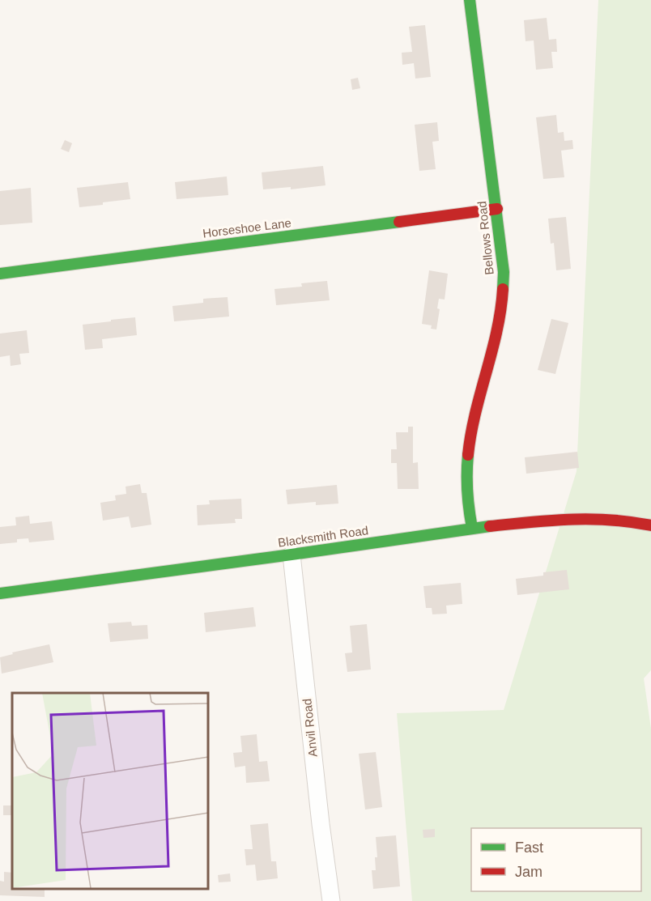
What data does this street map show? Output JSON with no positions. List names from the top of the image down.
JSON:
{
  "streets": {
    "street": [
      "Horseshoe Lane",
      "Bellows Road",
      "Blacksmith Road",
      "Anvil Road"
    ]
  },
  "crossings": [
    ["Horseshoe Lane", "Bellows Road"],
    ["Bellows Road", "Blacksmith Road"],
    ["Blacksmith Road", "Anvil Road"]
  ],
  "legend": ["Fast", "Jam"]
}
